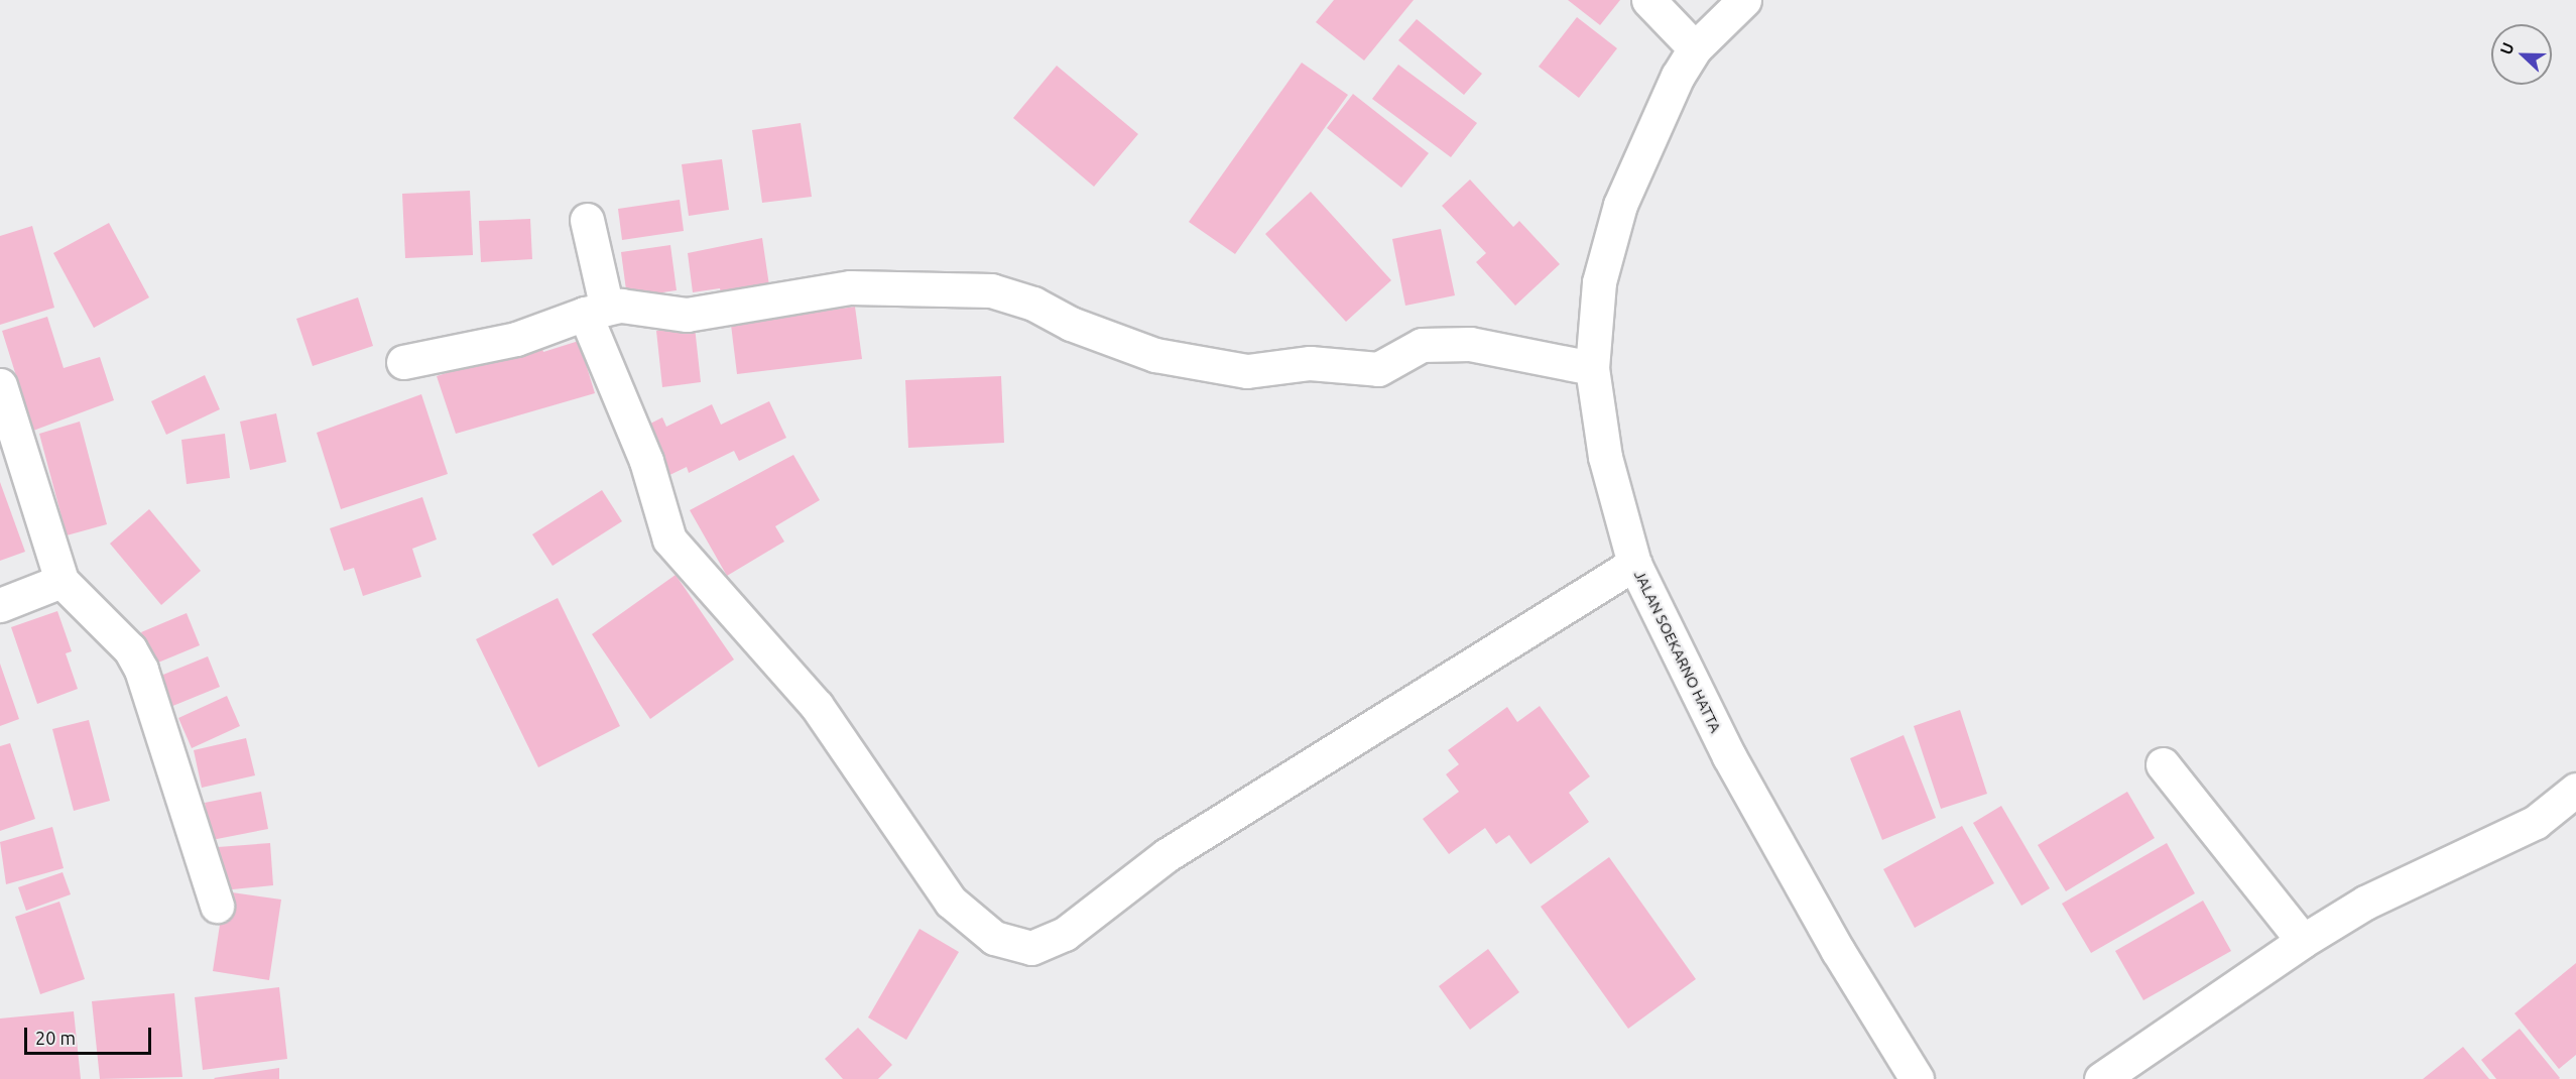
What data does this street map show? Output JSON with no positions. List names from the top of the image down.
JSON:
{
  "streets": {
    "street": ["JALAN SOEKARNO HATTA"]
  },
  "scale_bar": "20 m",
  "north": "left"
}
